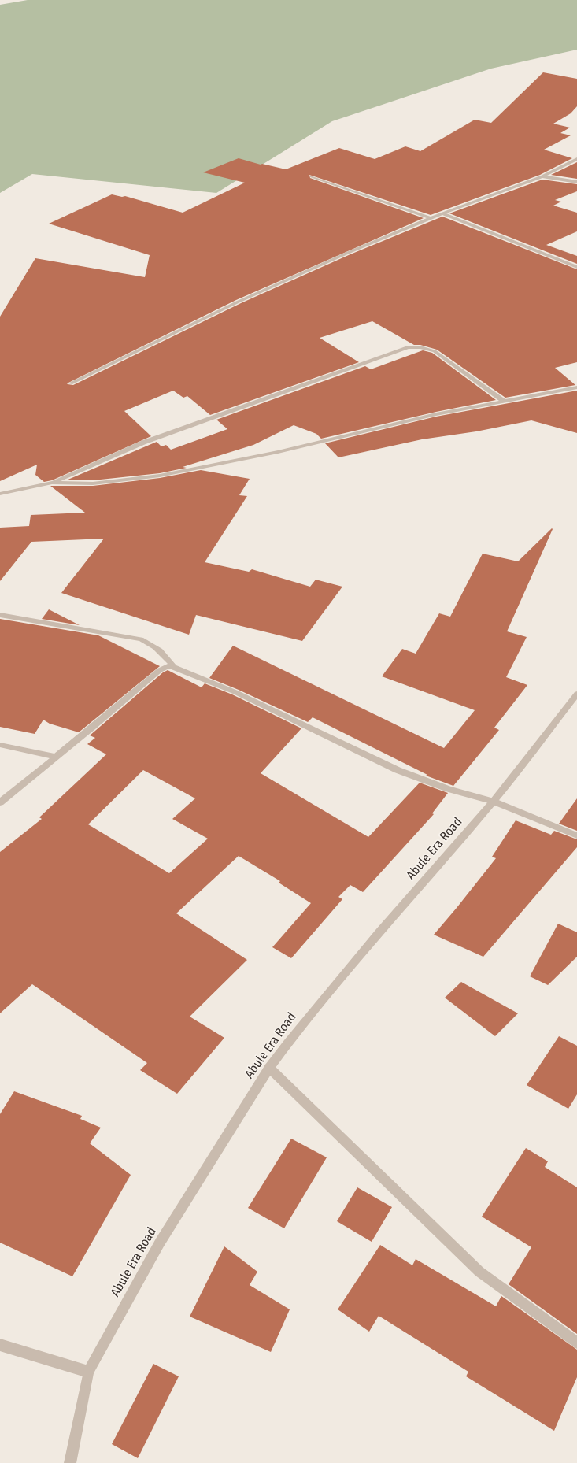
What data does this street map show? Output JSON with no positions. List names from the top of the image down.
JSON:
{
  "streets": {
    "street": ["Abule Era Road"]
  }
}
